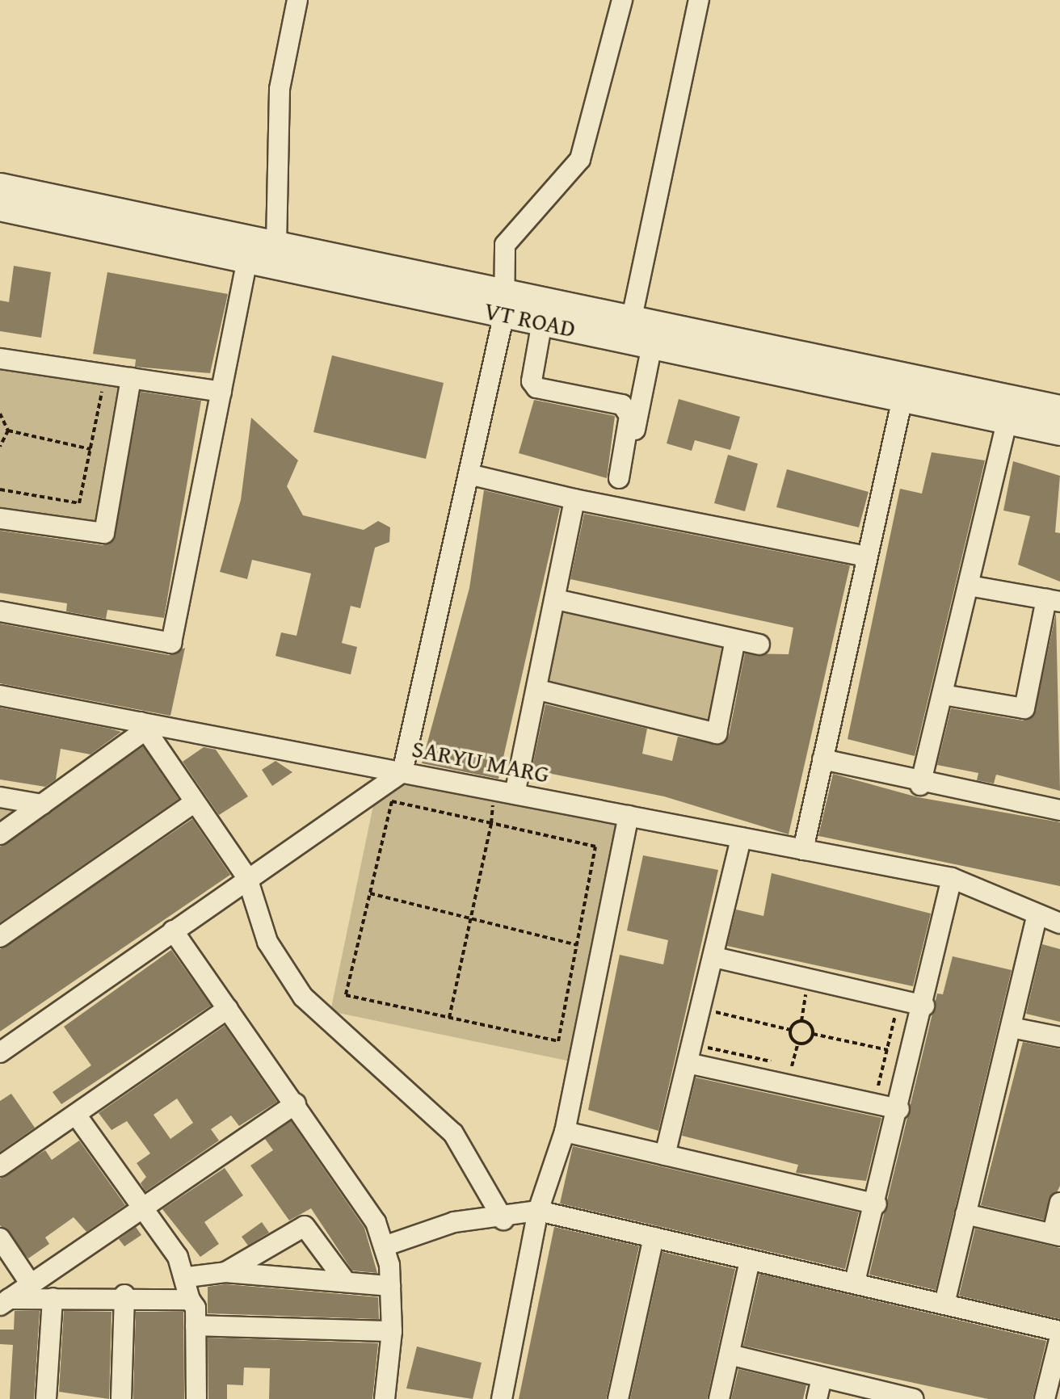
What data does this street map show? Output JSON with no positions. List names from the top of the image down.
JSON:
{
  "streets": {
    "street": ["VT ROAD", "SARYU MARG"]
  }
}
